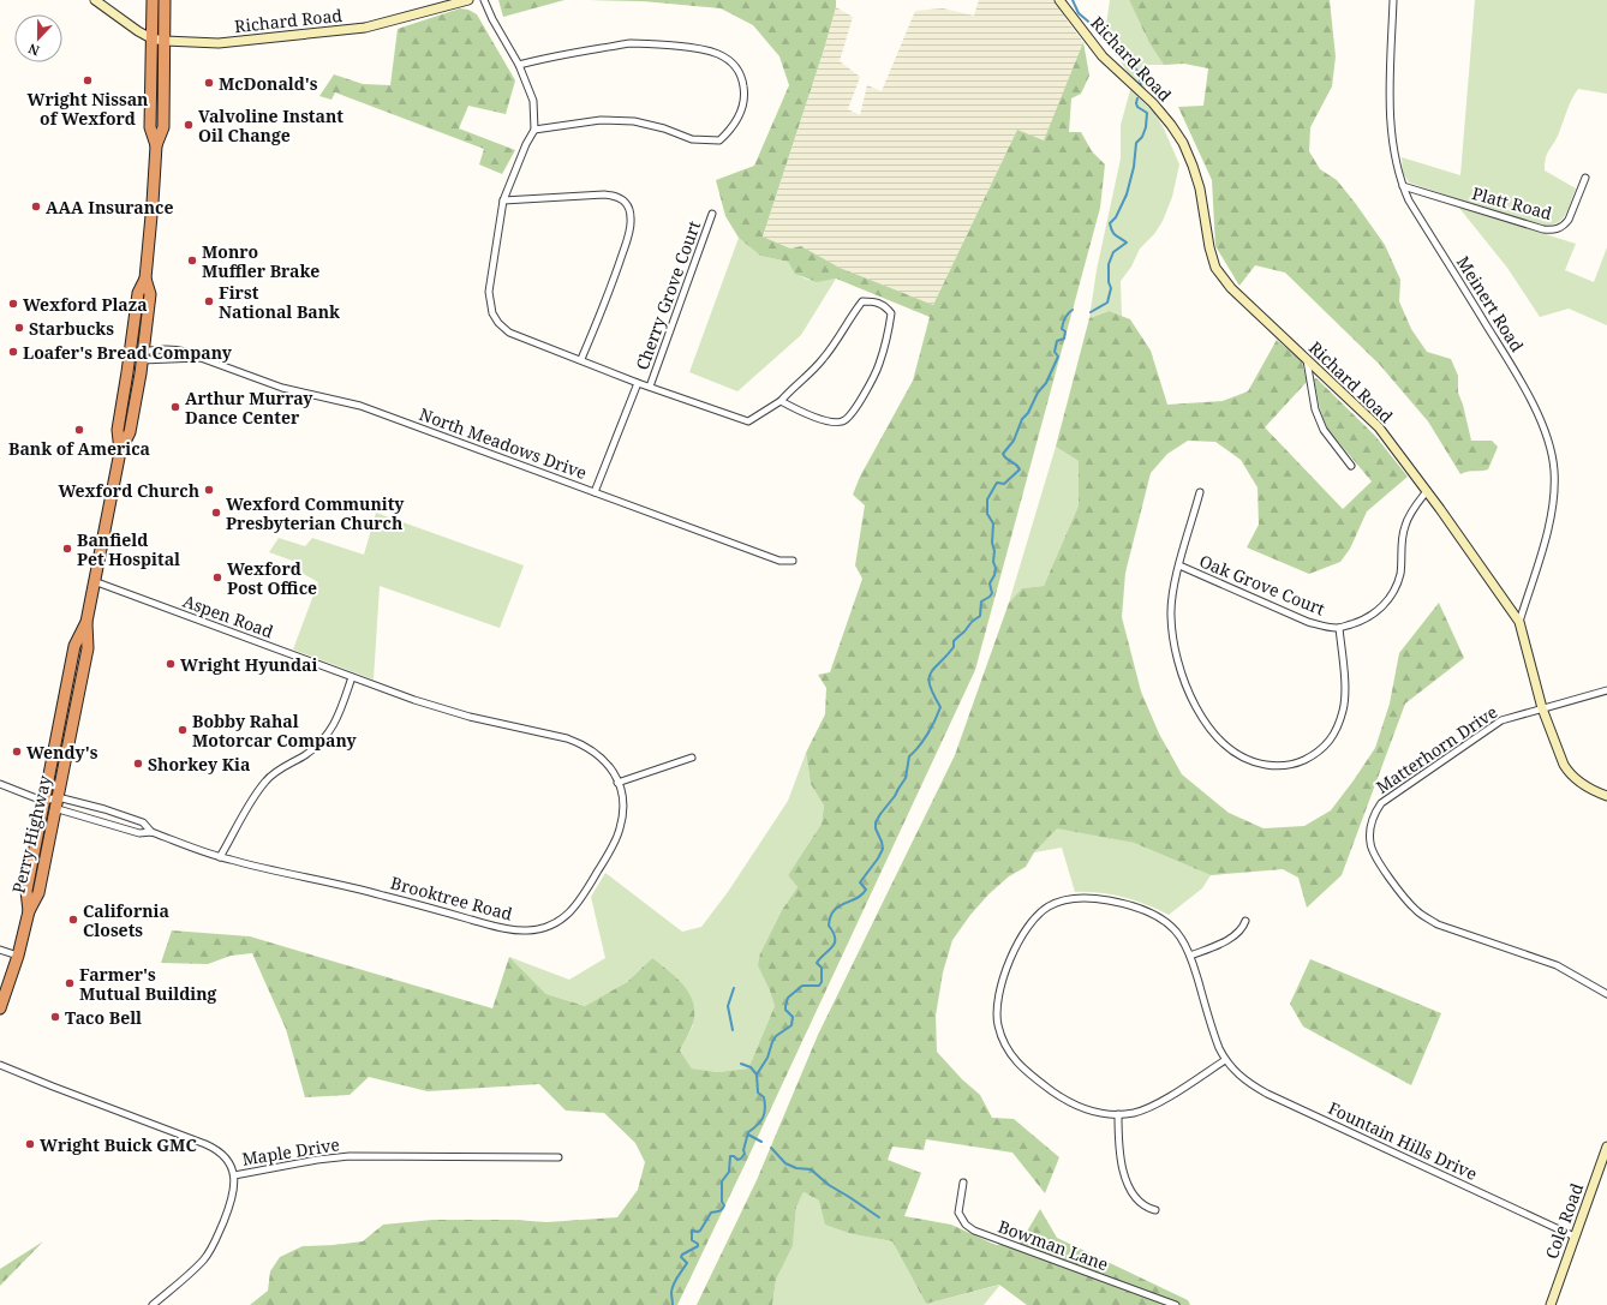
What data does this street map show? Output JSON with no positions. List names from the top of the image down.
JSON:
{
  "streets": {
    "highway": ["Perry Highway"],
    "street": [
      "Richard Road",
      "Platt Road",
      "Cherry Grove Court",
      "Meinert Road",
      "North Meadows Drive",
      "Oak Grove Court",
      "Aspen Road",
      "Matterhorn Drive",
      "Brooktree Road",
      "Fountain Hills Drive",
      "Maple Drive",
      "Cole Road",
      "Bowman Lane"
    ]
  },
  "crossings": [
    ["Richard Road", "Meinert Road"],
    ["Richard Road", "Matterhorn Drive"],
    ["Richard Road", "Perry Highway"],
    ["Platt Road", "Meinert Road"],
    ["North Meadows Drive", "Perry Highway"],
    ["Aspen Road", "Perry Highway"],
    ["Aspen Road", "Brooktree Road"],
    ["Perry Highway", "Brooktree Road"],
    ["Fountain Hills Drive", "Cole Road"]
  ],
  "places": [
    "Wright Nissan of Wexford",
    "McDonald's",
    "Valvoline Instant Oil Change",
    "AAA Insurance",
    "Monro Muffler Brake",
    "First National Bank",
    "Wexford Plaza",
    "Starbucks",
    "Loafer's Bread Company",
    "Arthur Murray Dance Center",
    "Bank of America",
    "Wexford Church",
    "Wexford Community Presbyterian Church",
    "Banfield Pet Hospital",
    "Wexford Post Office",
    "Wright Hyundai",
    "Bobby Rahal Motorcar Company",
    "Wendy's",
    "Shorkey Kia",
    "California Closets",
    "Farmer's Mutual Building",
    "Taco Bell",
    "Wright Buick GMC"
  ],
  "north": "bottom"
}
